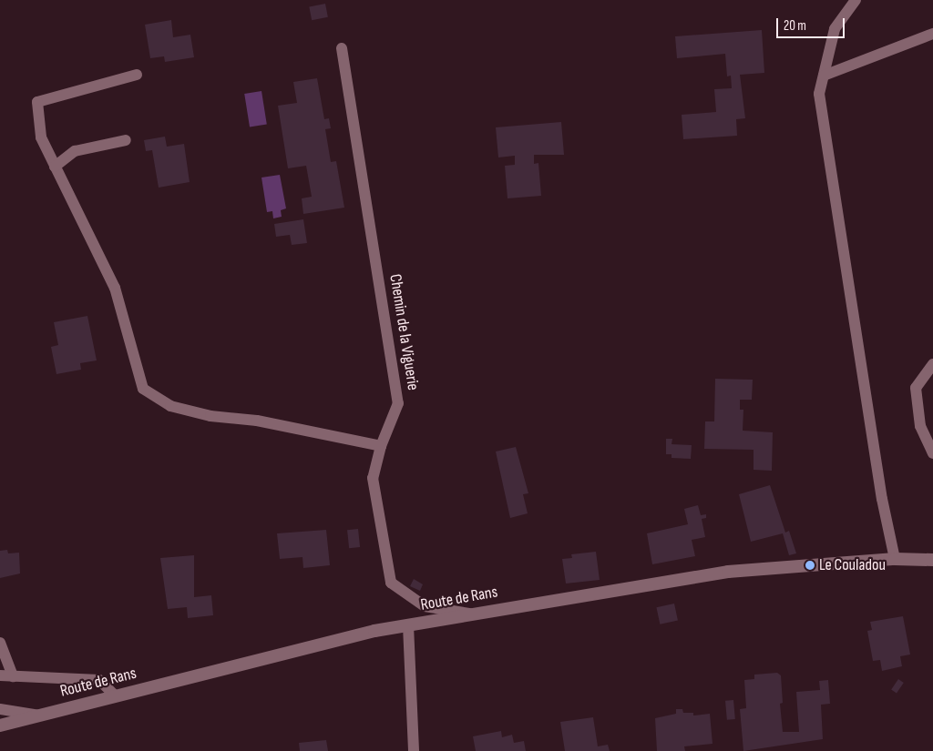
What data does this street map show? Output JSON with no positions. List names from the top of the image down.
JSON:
{
  "streets": {
    "street": ["Route de Rans"],
    "lane": ["Chemin de la Viguerie"]
  },
  "crossings": [
    ["Chemin de la Viguerie", "Route de Rans"]
  ],
  "places": ["Le Couladou"],
  "scale_bar": "20 m"
}
